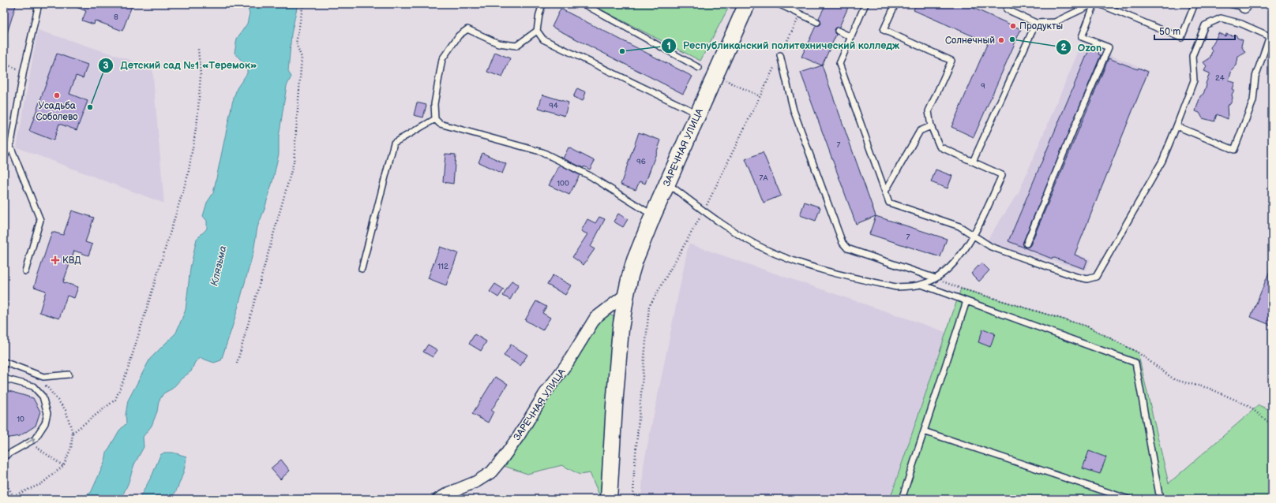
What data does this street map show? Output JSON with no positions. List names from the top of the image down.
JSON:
{
  "streets": {
    "street": ["ЗАРЕЧНАЯ УЛИЦА"]
  },
  "water": ["Клязьма"],
  "places": {
    "other": [
      "Продукты",
      "Ozon",
      "Солнечный",
      "Республиканский политехнический колледж",
      "Усадьба Соболево",
      "Детский сад №1 «Теремок»"
    ],
    "health": ["КВД"]
  },
  "house_numbers": [
    "8",
    "24",
    "9",
    "94",
    "7",
    "96",
    "7А",
    "100",
    "7",
    "112",
    "10"
  ],
  "scale_bar": "50 m"
}
